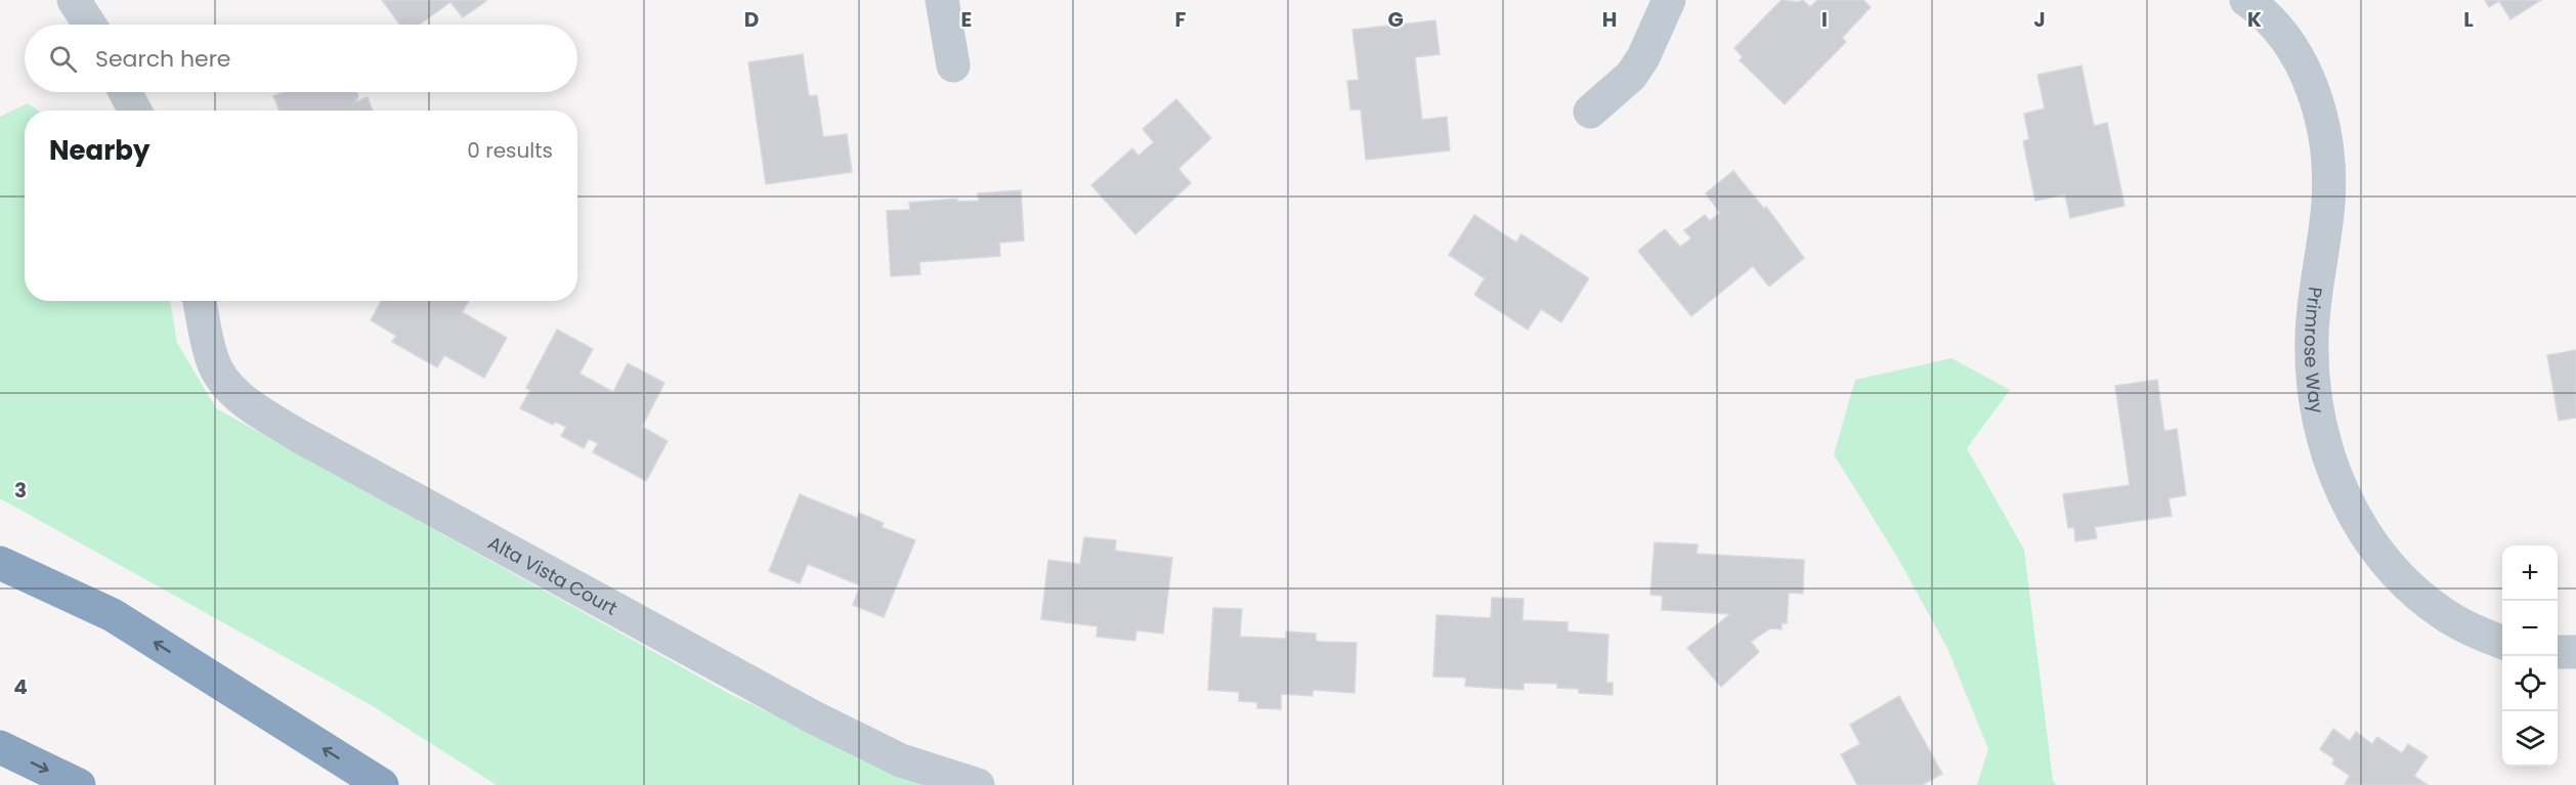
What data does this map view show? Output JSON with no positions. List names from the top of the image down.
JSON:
{
  "streets": {
    "street": ["Primrose Way", "Alta Vista Court"]
  },
  "page": {
    "search": "Search here",
    "heading": ["Nearby", "0 results"],
    "map_buttons": ["+", "−"]
  },
  "grid": {
    "columns": [
      "D",
      "E",
      "F",
      "G",
      "H",
      "I",
      "J",
      "K",
      "L"
    ],
    "rows": ["3", "4"]
  }
}
